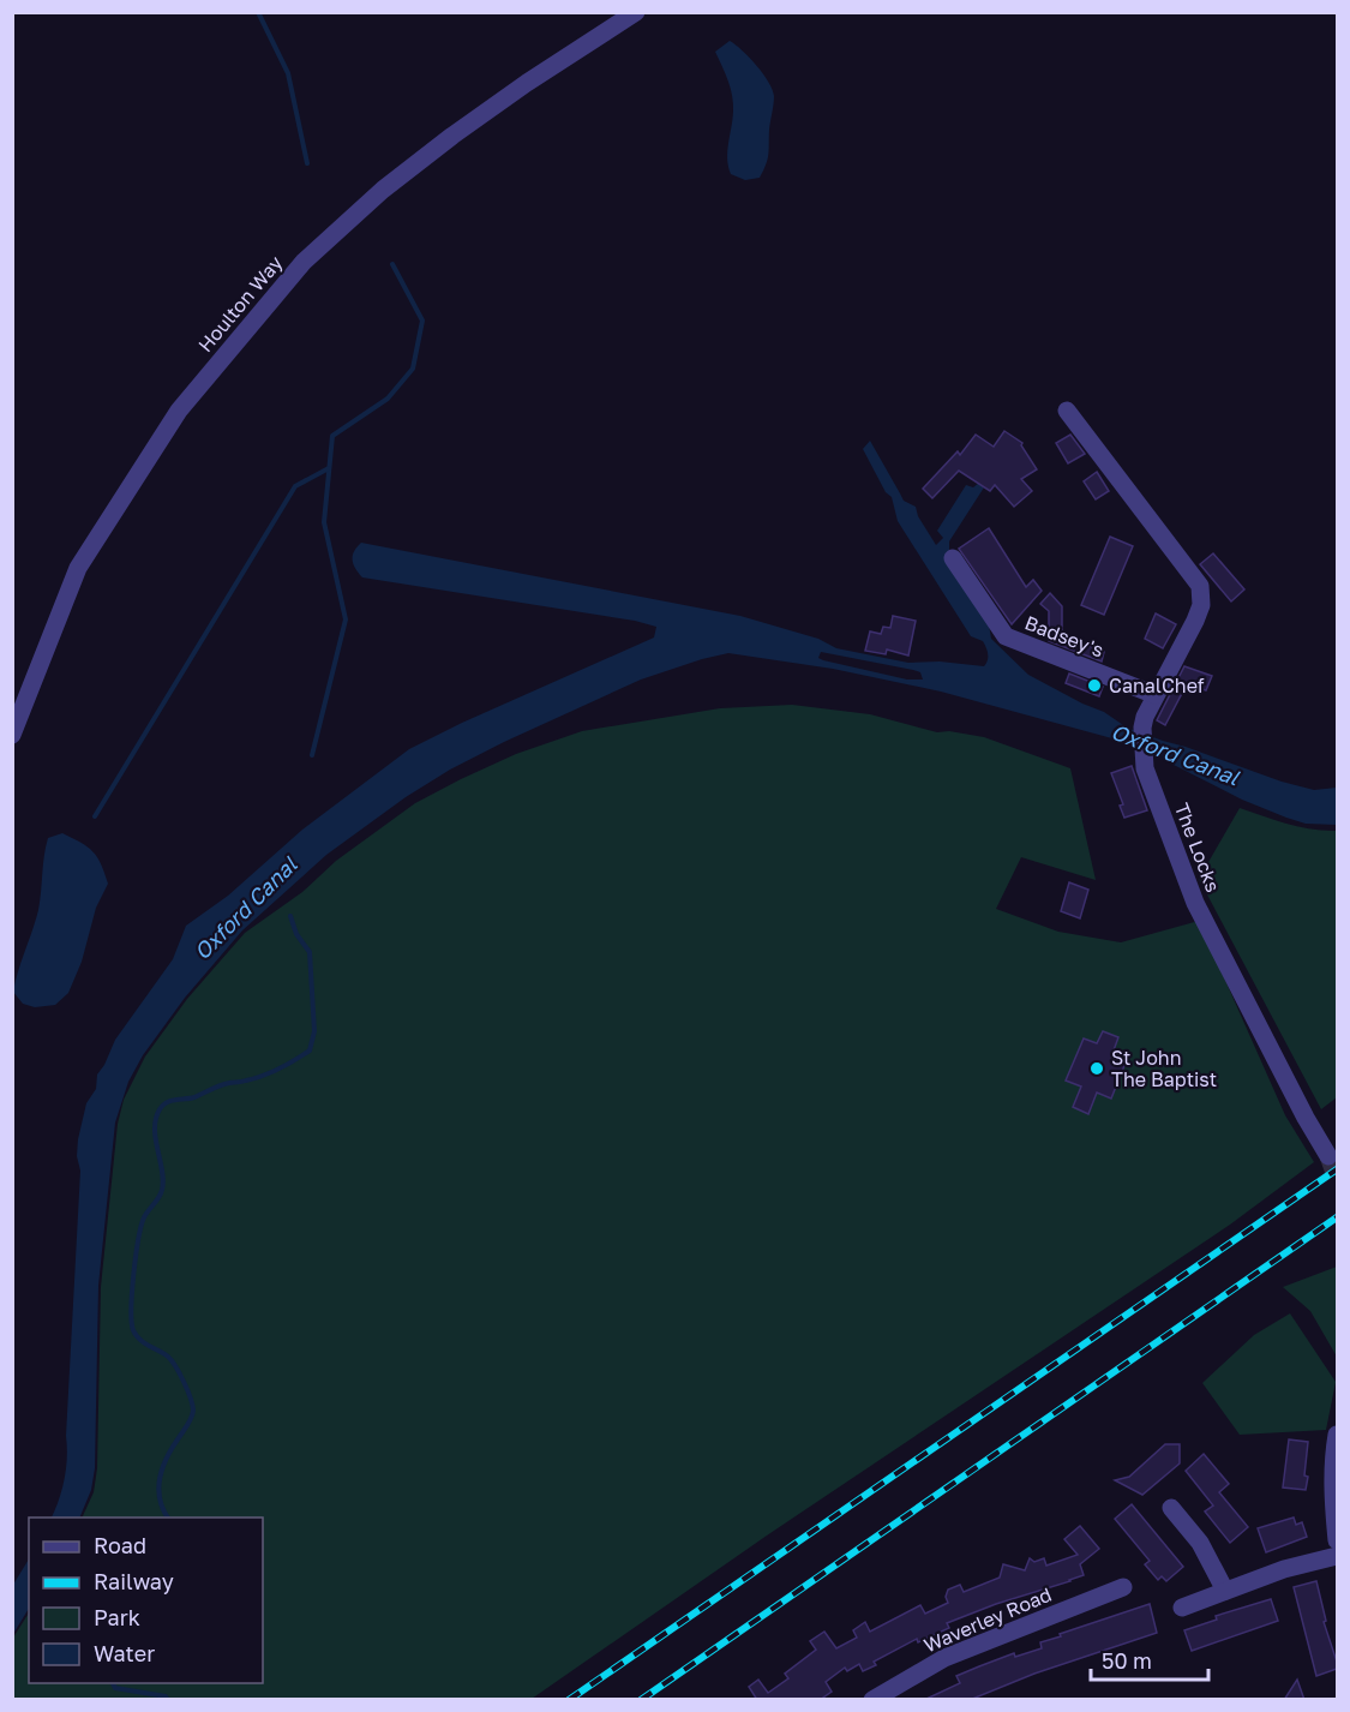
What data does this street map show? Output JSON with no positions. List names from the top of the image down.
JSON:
{
  "streets": {
    "street": [
      "Houlton Way",
      "Badsey's",
      "The Locks",
      "Waverley Road"
    ]
  },
  "crossings": [
    ["Badsey's", "The Locks"]
  ],
  "water": ["Oxford Canal"],
  "places": ["CanalChef", "St John The Baptist"],
  "legend": [
    "Road",
    "Railway",
    "Park",
    "Water"
  ],
  "scale_bar": "50 m"
}
